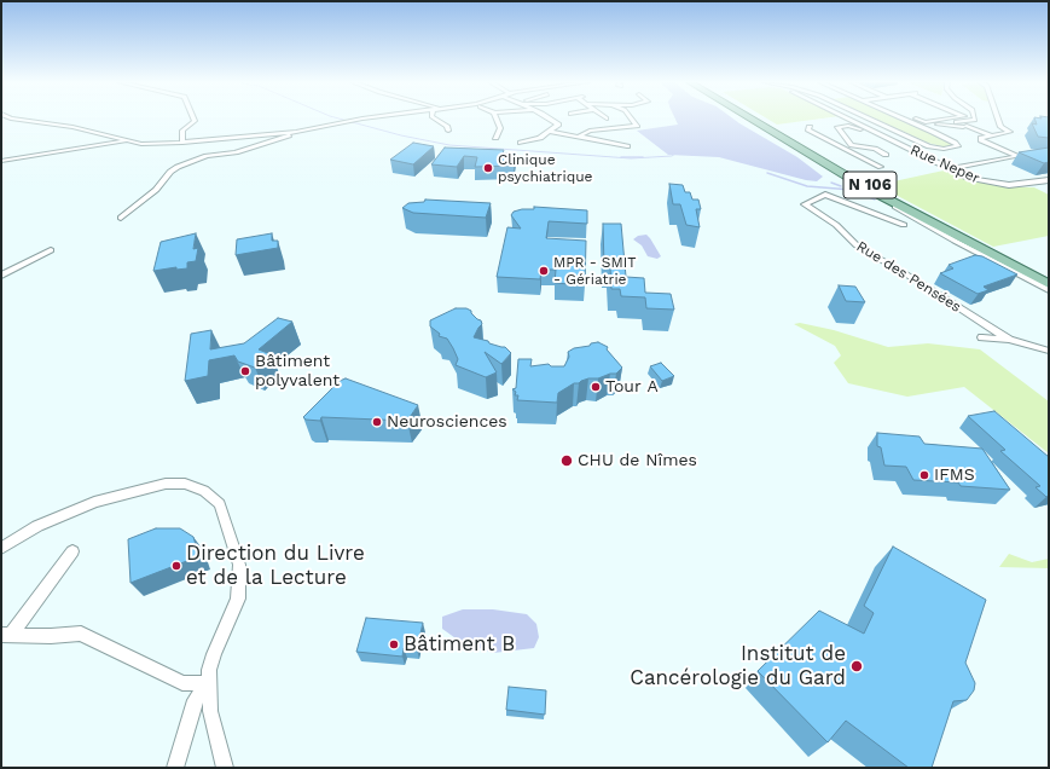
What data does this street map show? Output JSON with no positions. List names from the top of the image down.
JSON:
{
  "streets": {
    "main road": ["N 106"],
    "street": ["Rue Neper", "Rue des Pensées"]
  },
  "places": [
    "Clinique psychiatrique",
    "MPR - SMIT - Gériatrie",
    "Bâtiment polyvalent",
    "Tour A",
    "Neurosciences",
    "CHU de Nîmes",
    "IFMS",
    "Direction du Livre et de la Lecture",
    "Bâtiment B",
    "Institut de Cancérologie du Gard"
  ]
}
